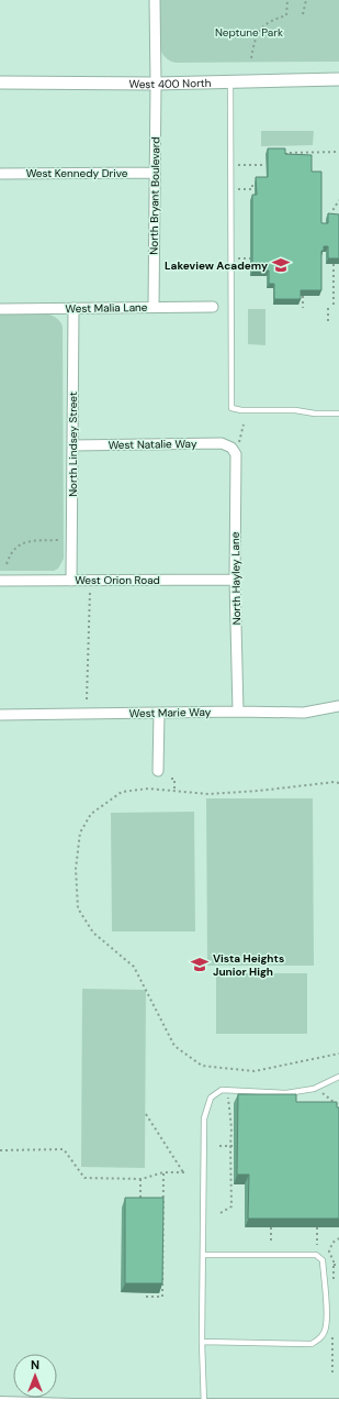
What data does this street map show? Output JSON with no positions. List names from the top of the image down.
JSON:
{
  "streets": {
    "street": [
      "West 400 North",
      "West Kennedy Drive",
      "North Bryant Boulevard",
      "West Malia Lane",
      "North Lindsey Street",
      "West Natalie Way",
      "North Hayley Lane",
      "West Orion Road",
      "West Marie Way"
    ]
  },
  "crossings": [
    ["West 400 North", "North Bryant Boulevard"],
    ["West Kennedy Drive", "North Bryant Boulevard"],
    ["North Bryant Boulevard", "West Malia Lane"],
    ["West Malia Lane", "North Lindsey Street"],
    ["North Lindsey Street", "West Natalie Way"],
    ["North Lindsey Street", "West Orion Road"],
    ["West Natalie Way", "North Hayley Lane"],
    ["North Hayley Lane", "West Orion Road"],
    ["North Hayley Lane", "West Marie Way"]
  ],
  "parks": ["Neptune Park"],
  "places": {
    "school or university": ["Lakeview Academy", "Vista Heights Junior High"]
  },
  "north": "top"
}
